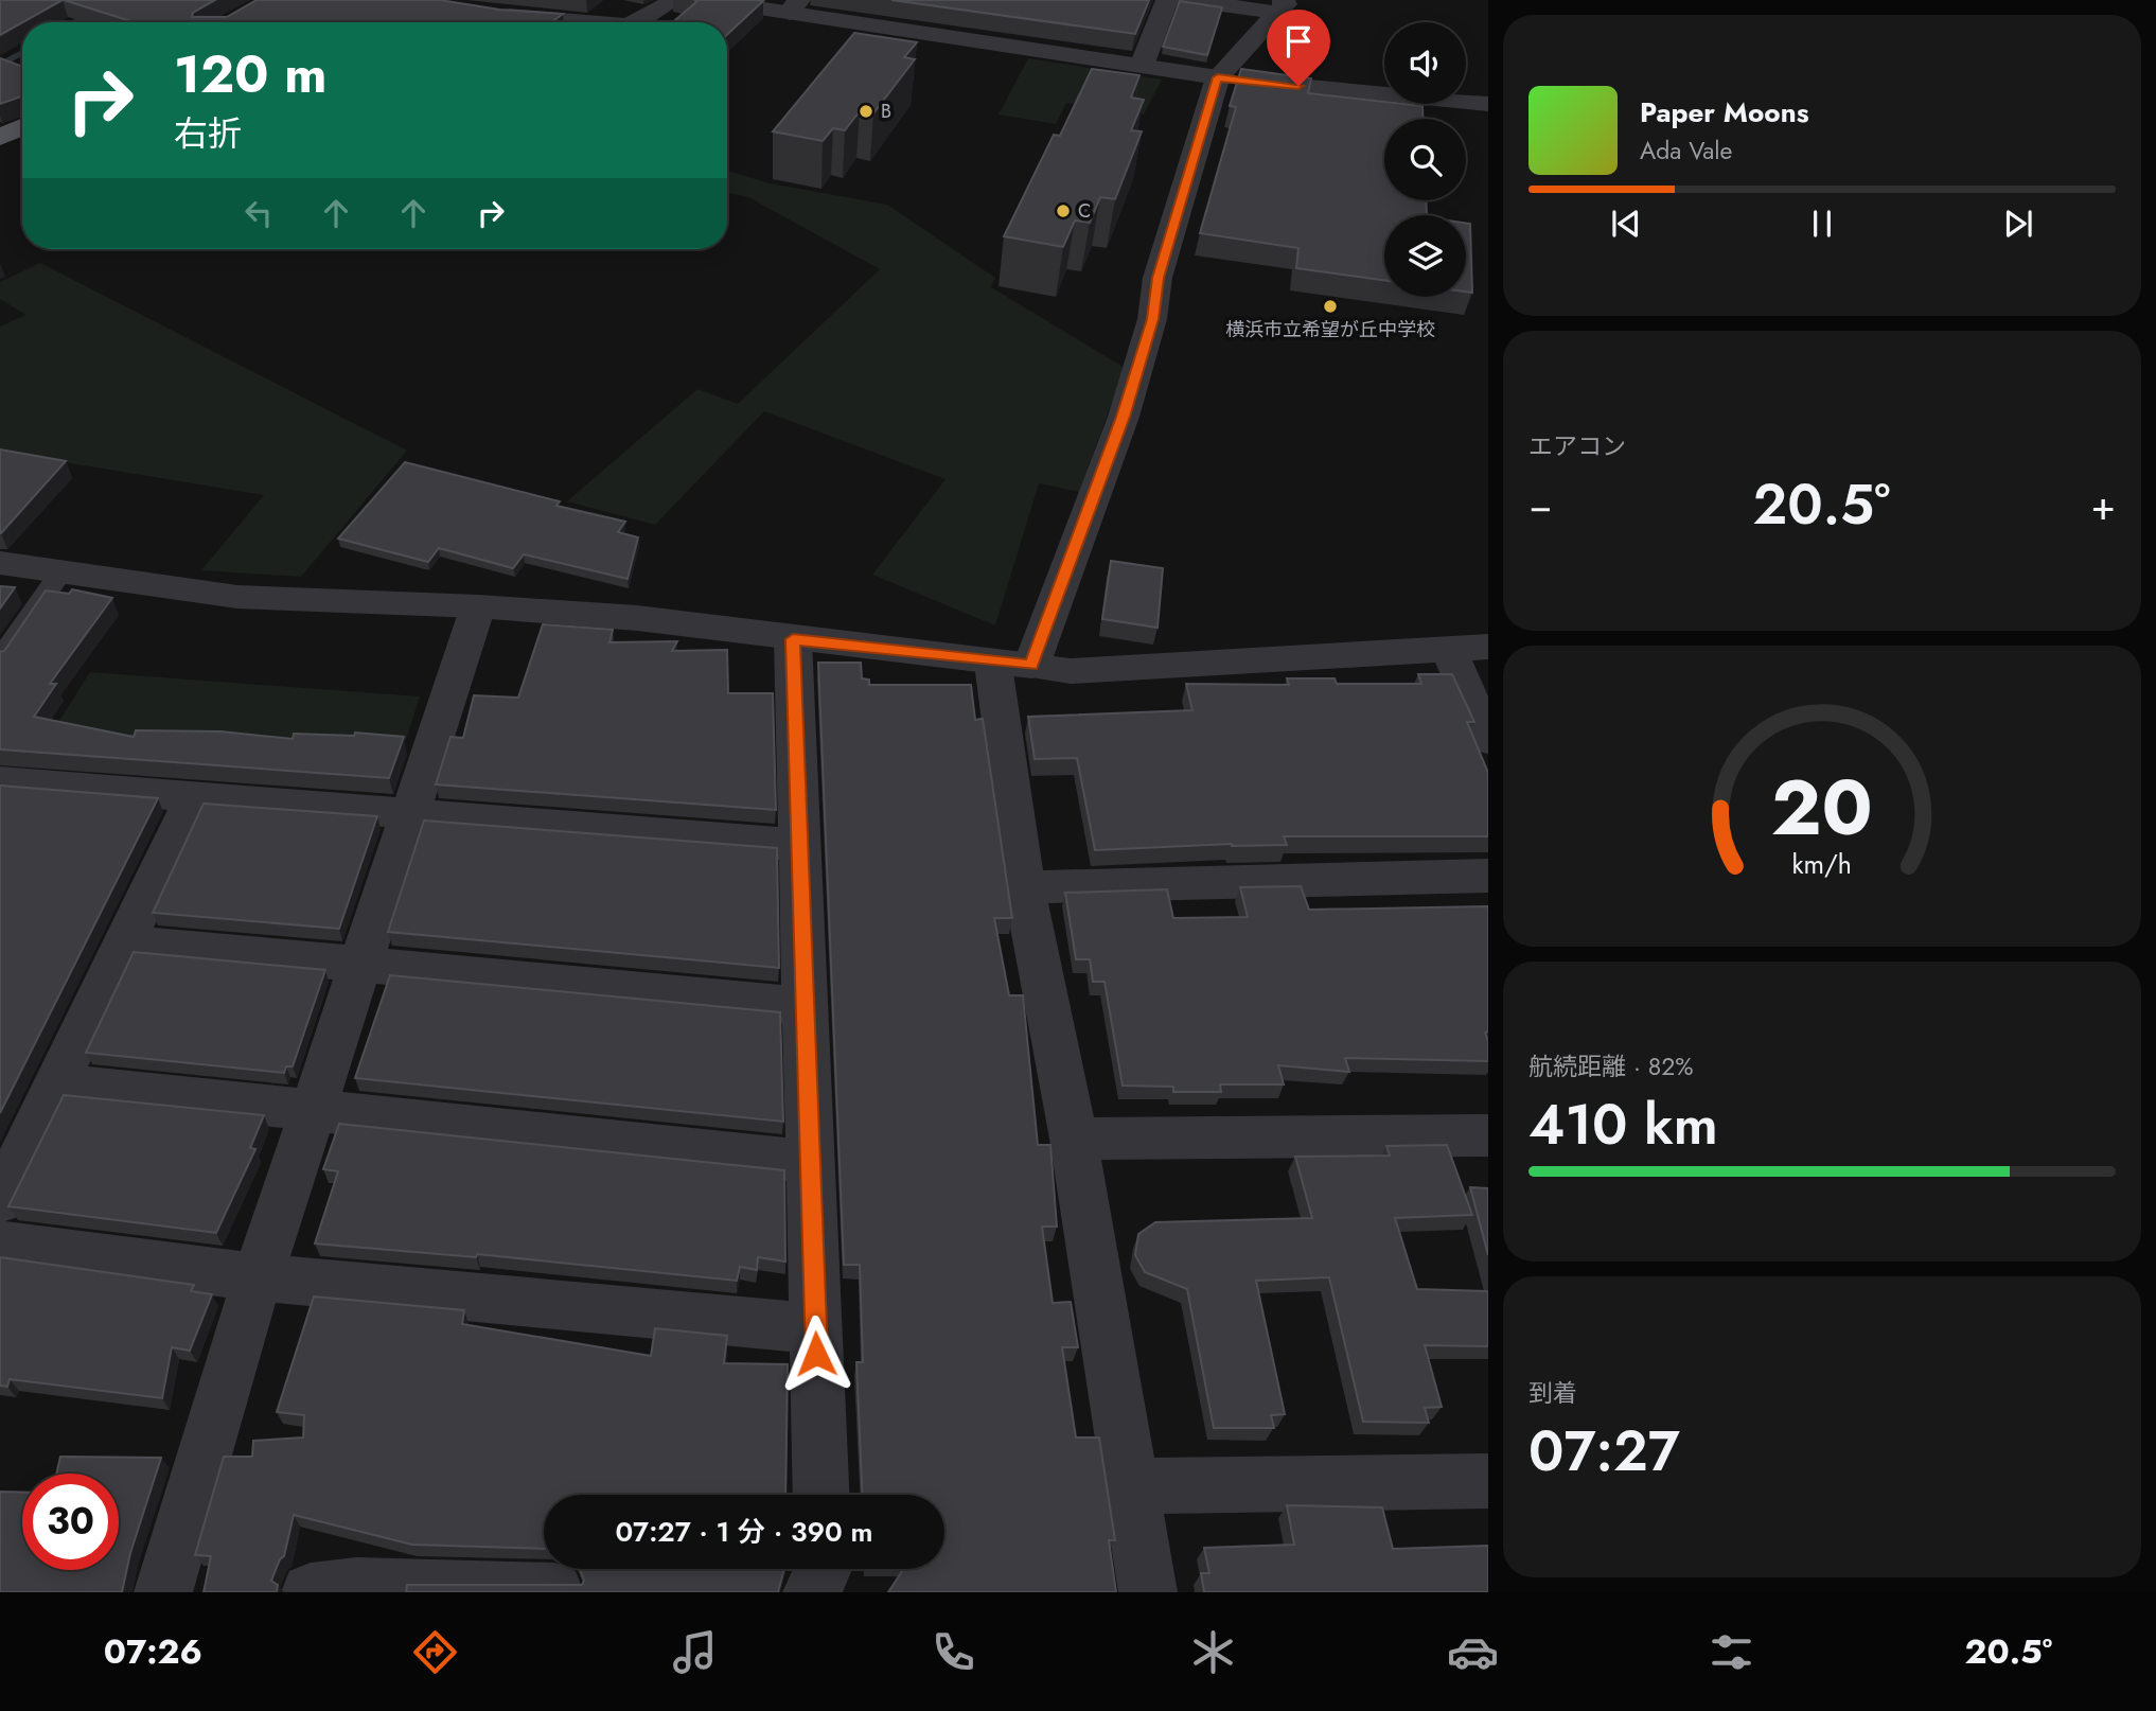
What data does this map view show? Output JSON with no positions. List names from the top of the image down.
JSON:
{
  "places": ["B", "C", "横浜市立希望が丘中学校"],
  "page": {
    "turn": ["120 m", "右折"],
    "song": ["Paper Moons", "Ada Vale"],
    "tile": [
      "エアコン",
      ["航続距離 · 82%", "410 km"],
      ["到着", "07:27"]
    ],
    "heat": ["−", "20.5°", "+"],
    "limit": "30",
    "trip": "07:27 · 1 分 · 390 m",
    "tabs": ["07:26", "20.5°"],
    "gauge": ["20", "km/h"]
  }
}
